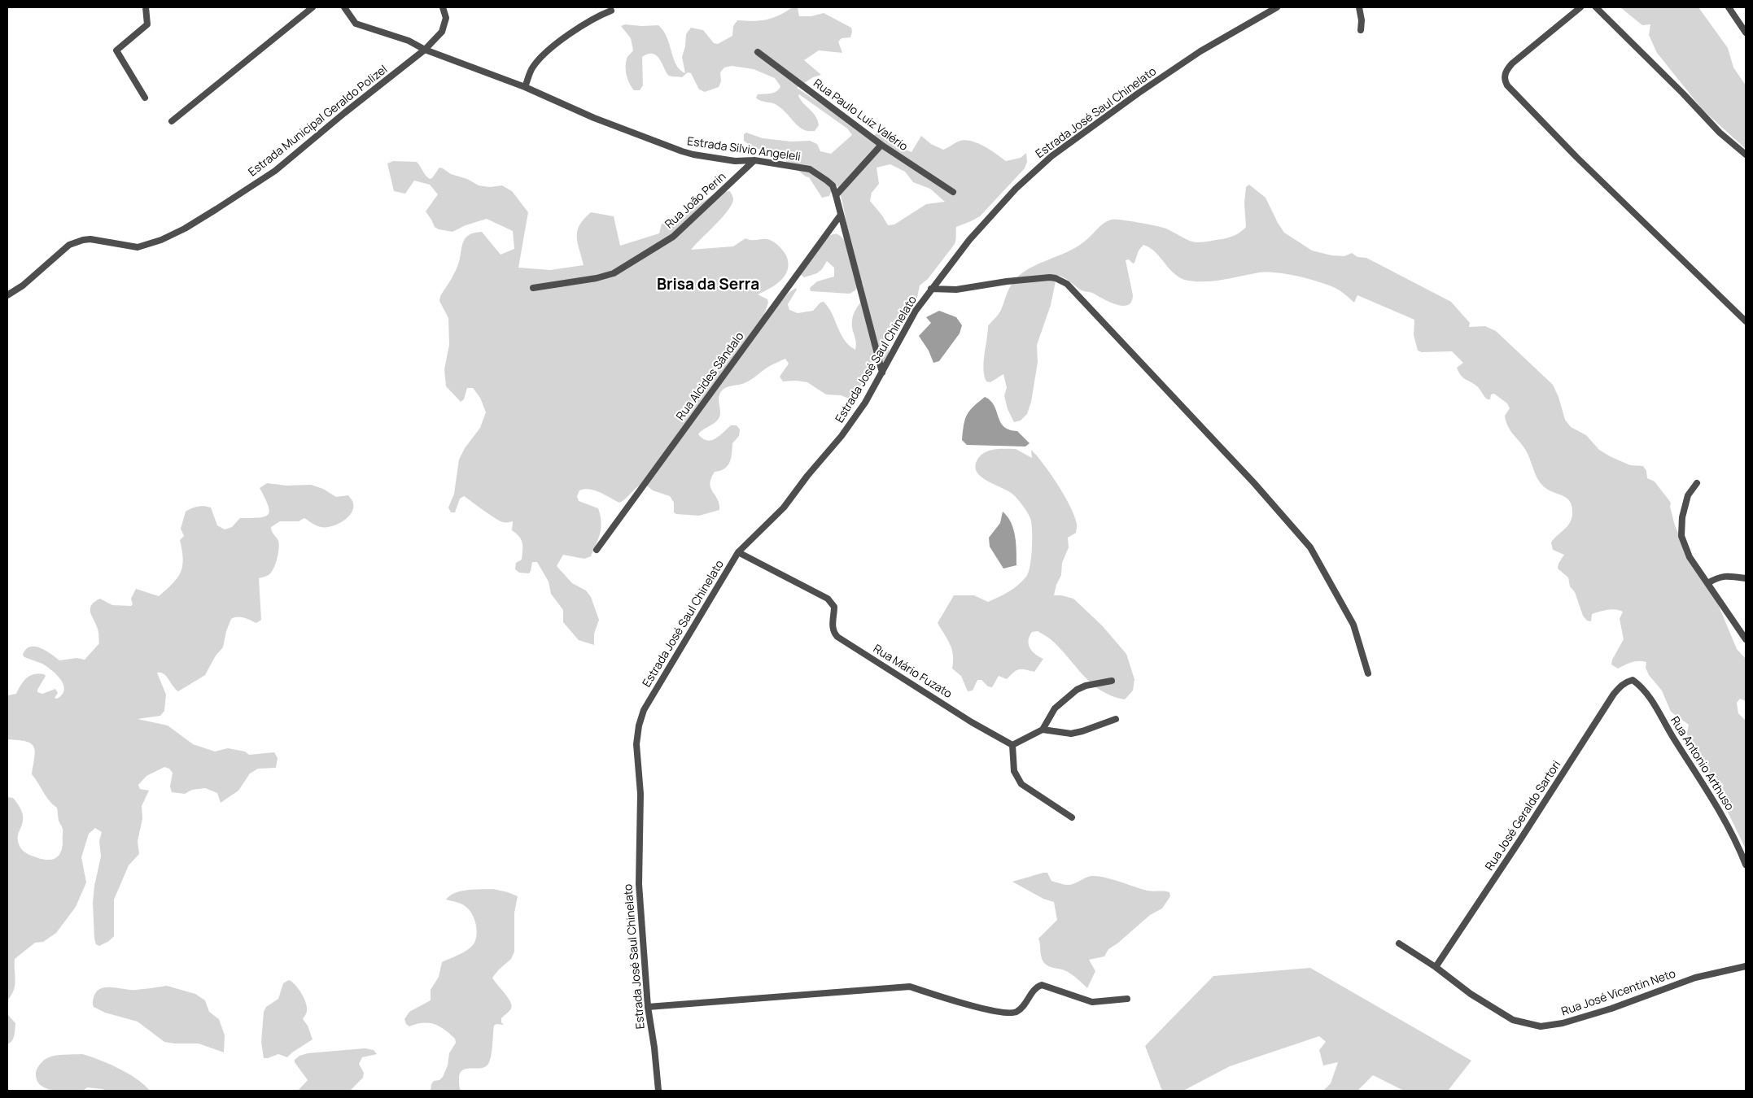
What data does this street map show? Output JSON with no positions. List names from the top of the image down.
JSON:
{
  "streets": {
    "street": [
      "Estrada José Saul Chinelato",
      "Rua Paulo Luiz Valério",
      "Estrada Municipal Geraldo Polizel",
      "Estrada Silvio Angeleli",
      "Rua João Perin",
      "Rua Alcides Sândalo",
      "Rua Mário Fuzato",
      "Rua Antonio Arthuso",
      "Rua José Geraldo Sartori",
      "Rua José Vicentin Neto"
    ]
  },
  "crossings": [
    ["Estrada José Saul Chinelato", "Estrada Silvio Angeleli"],
    ["Estrada José Saul Chinelato", "Rua Mário Fuzato"],
    ["Estrada Municipal Geraldo Polizel", "Estrada Silvio Angeleli"],
    ["Estrada Silvio Angeleli", "Rua João Perin"],
    ["Estrada Silvio Angeleli", "Rua Alcides Sândalo"],
    ["Rua Antonio Arthuso", "Rua José Geraldo Sartori"],
    ["Rua José Geraldo Sartori", "Rua José Vicentin Neto"]
  ],
  "districts": ["Brisa da Serra"]
}
